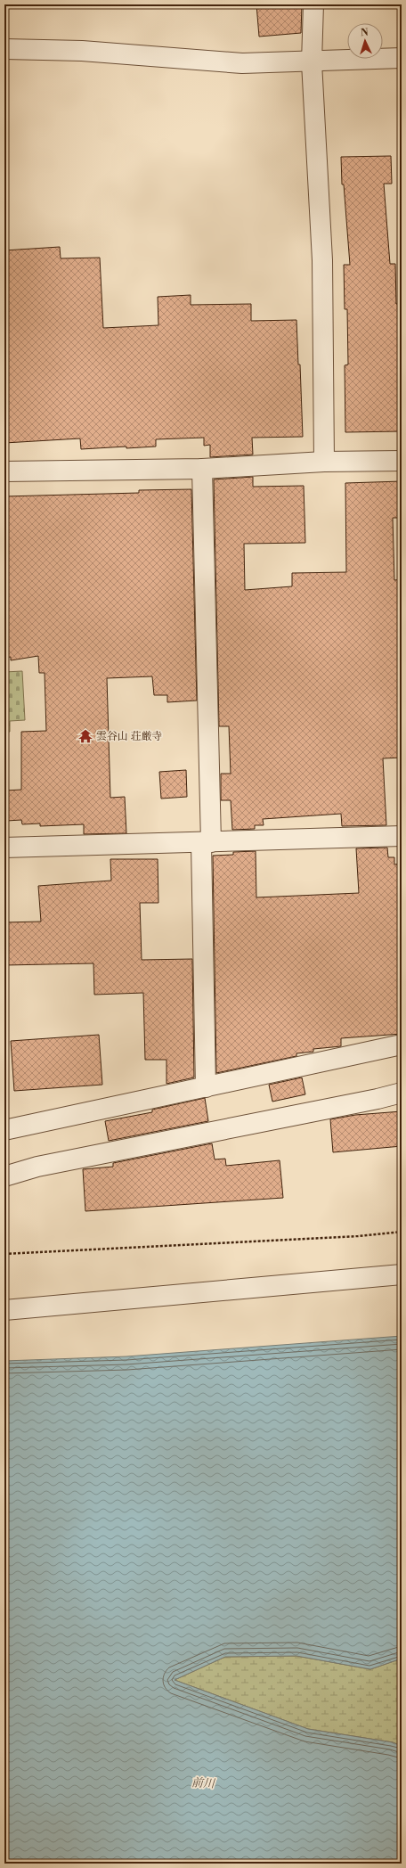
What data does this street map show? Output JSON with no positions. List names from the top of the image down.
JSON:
{
  "water": ["前川"],
  "places": {
    "temple": ["雲谷山 荘厳寺"]
  },
  "north": "top"
}
